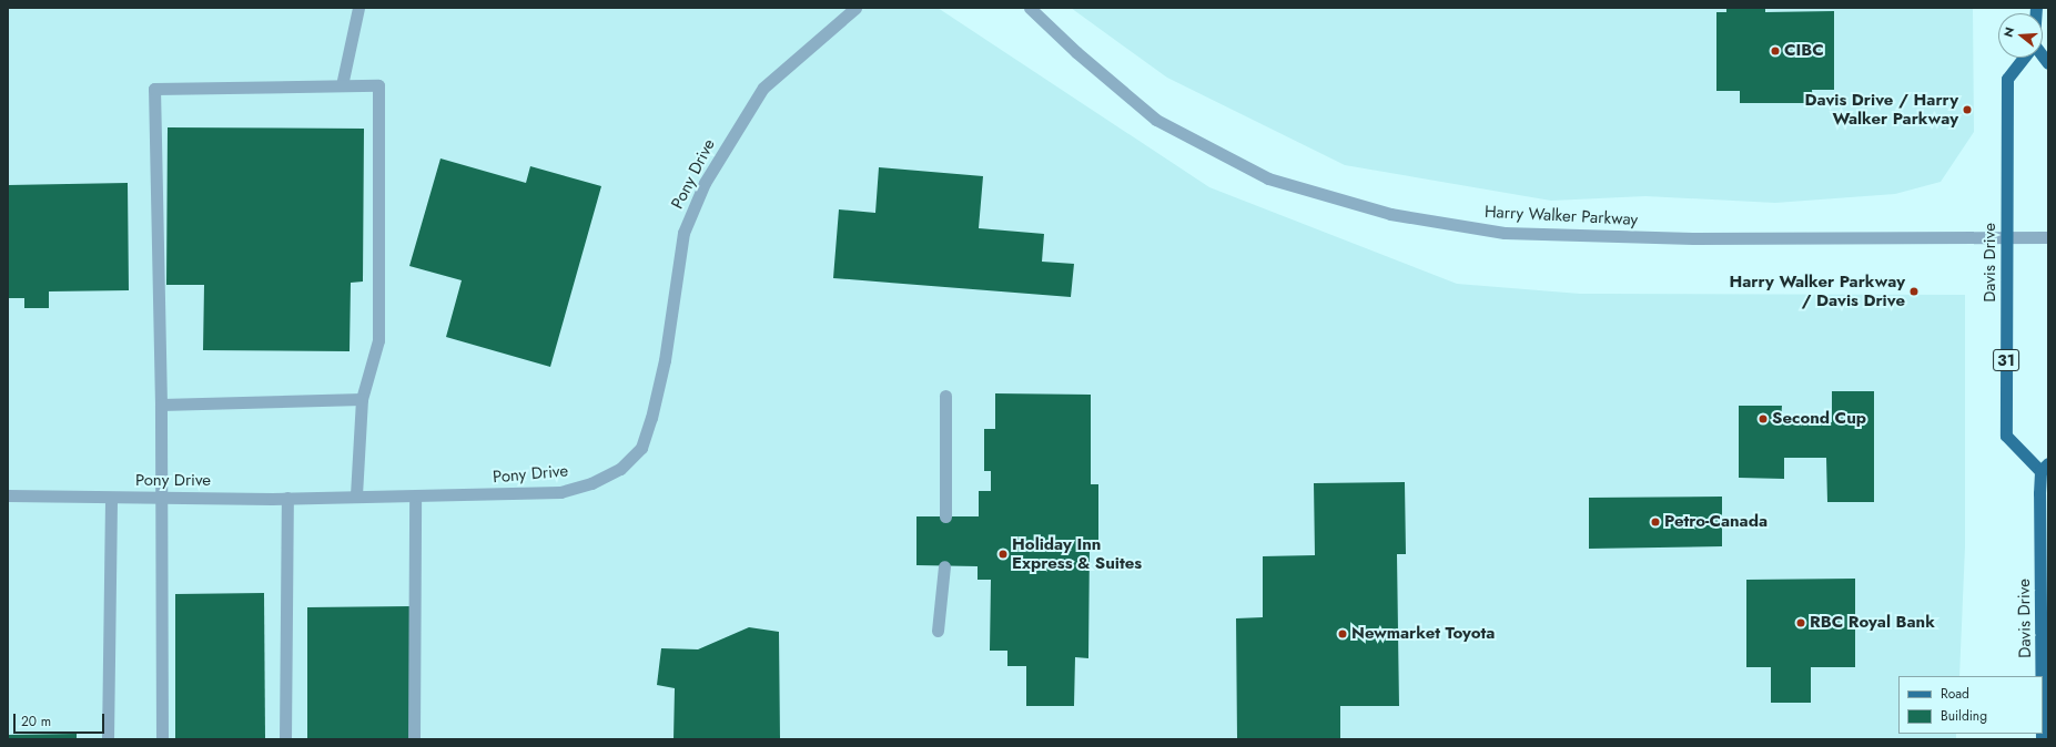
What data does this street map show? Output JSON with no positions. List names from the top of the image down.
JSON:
{
  "streets": {
    "main road": ["Davis Drive", "31"],
    "street": ["Pony Drive", "Harry Walker Parkway"]
  },
  "crossings": [
    ["Harry Walker Parkway", "Davis Drive"]
  ],
  "places": [
    "CIBC",
    "Davis Drive / Harry Walker Parkway",
    "Harry Walker Parkway / Davis Drive",
    "Second Cup",
    "Petro-Canada",
    "Holiday Inn Express & Suites",
    "RBC Royal Bank",
    "Newmarket Toyota"
  ],
  "legend": ["Road", "Building"],
  "scale_bar": "20 m",
  "north": "left"
}
